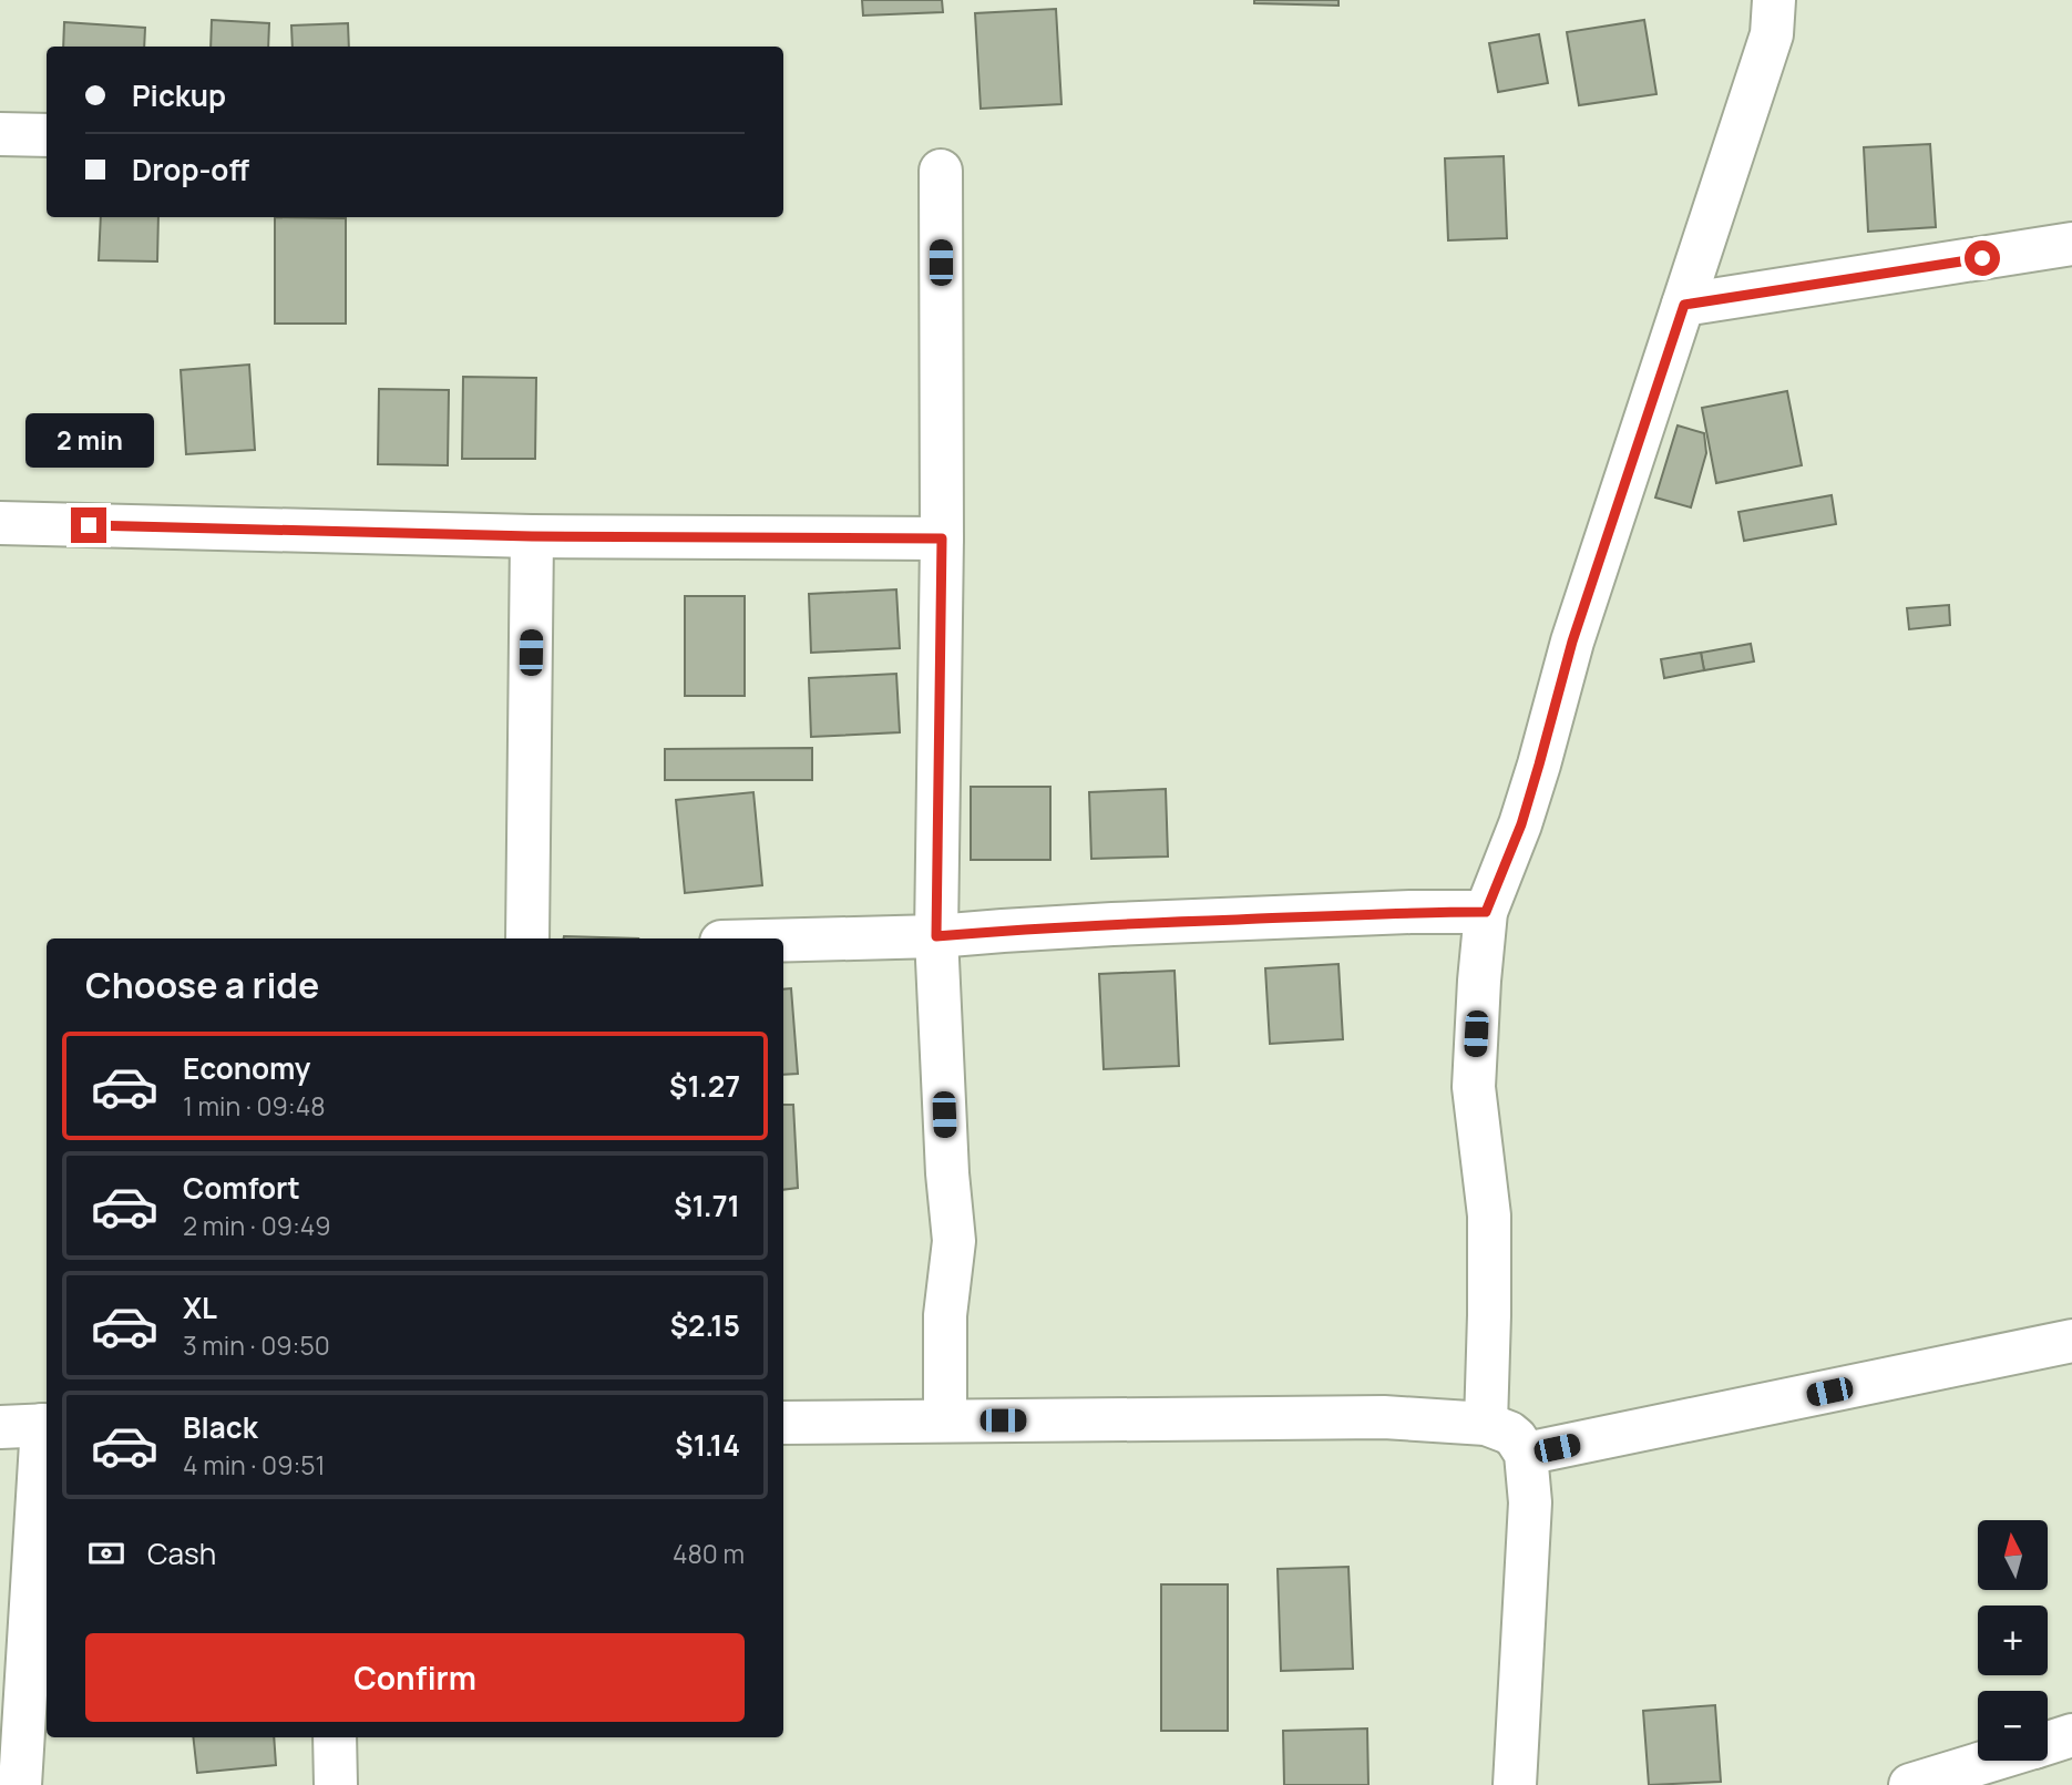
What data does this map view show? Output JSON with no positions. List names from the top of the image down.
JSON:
{
  "north": "top",
  "page": {
    "banner": ["Pickup", "Drop-off"],
    "bubble": "2 min",
    "heading": "Choose a ride",
    "list": [
      {
        "name": "Economy",
        "note": "1 min · 09:48",
        "value": "$1.27"
      },
      {
        "name": "Comfort",
        "note": "2 min · 09:49",
        "value": "$1.71"
      },
      {
        "name": "XL",
        "note": "3 min · 09:50",
        "value": "$2.15"
      },
      {
        "name": "Black",
        "note": "4 min · 09:51",
        "value": "$1.14"
      }
    ],
    "pay": ["Cash", "480 m"],
    "map_buttons": ["+", "−"],
    "buttons": "Confirm"
  }
}
